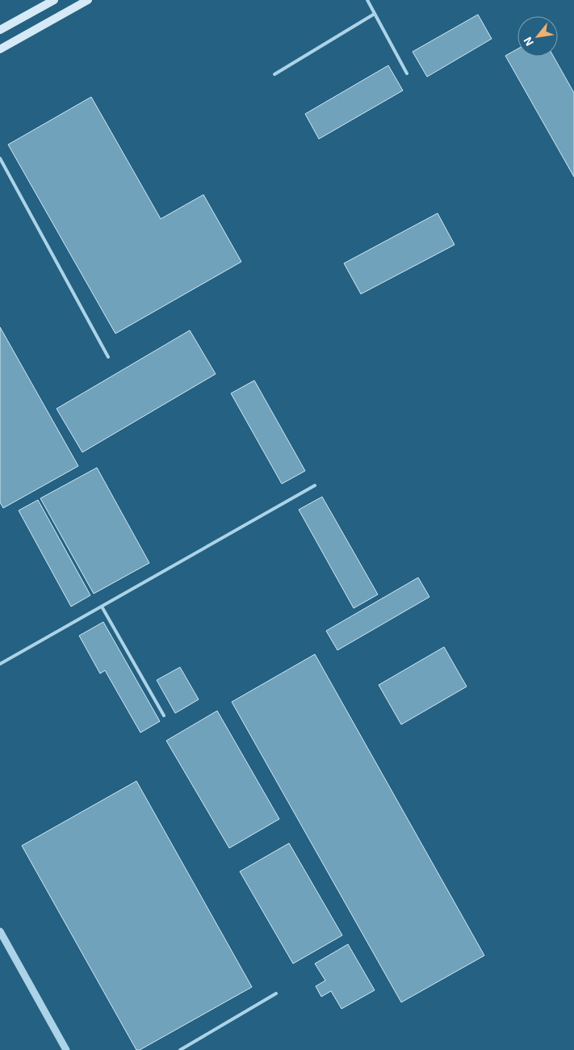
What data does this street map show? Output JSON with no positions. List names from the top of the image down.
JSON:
{
  "north": "bottom left"
}
